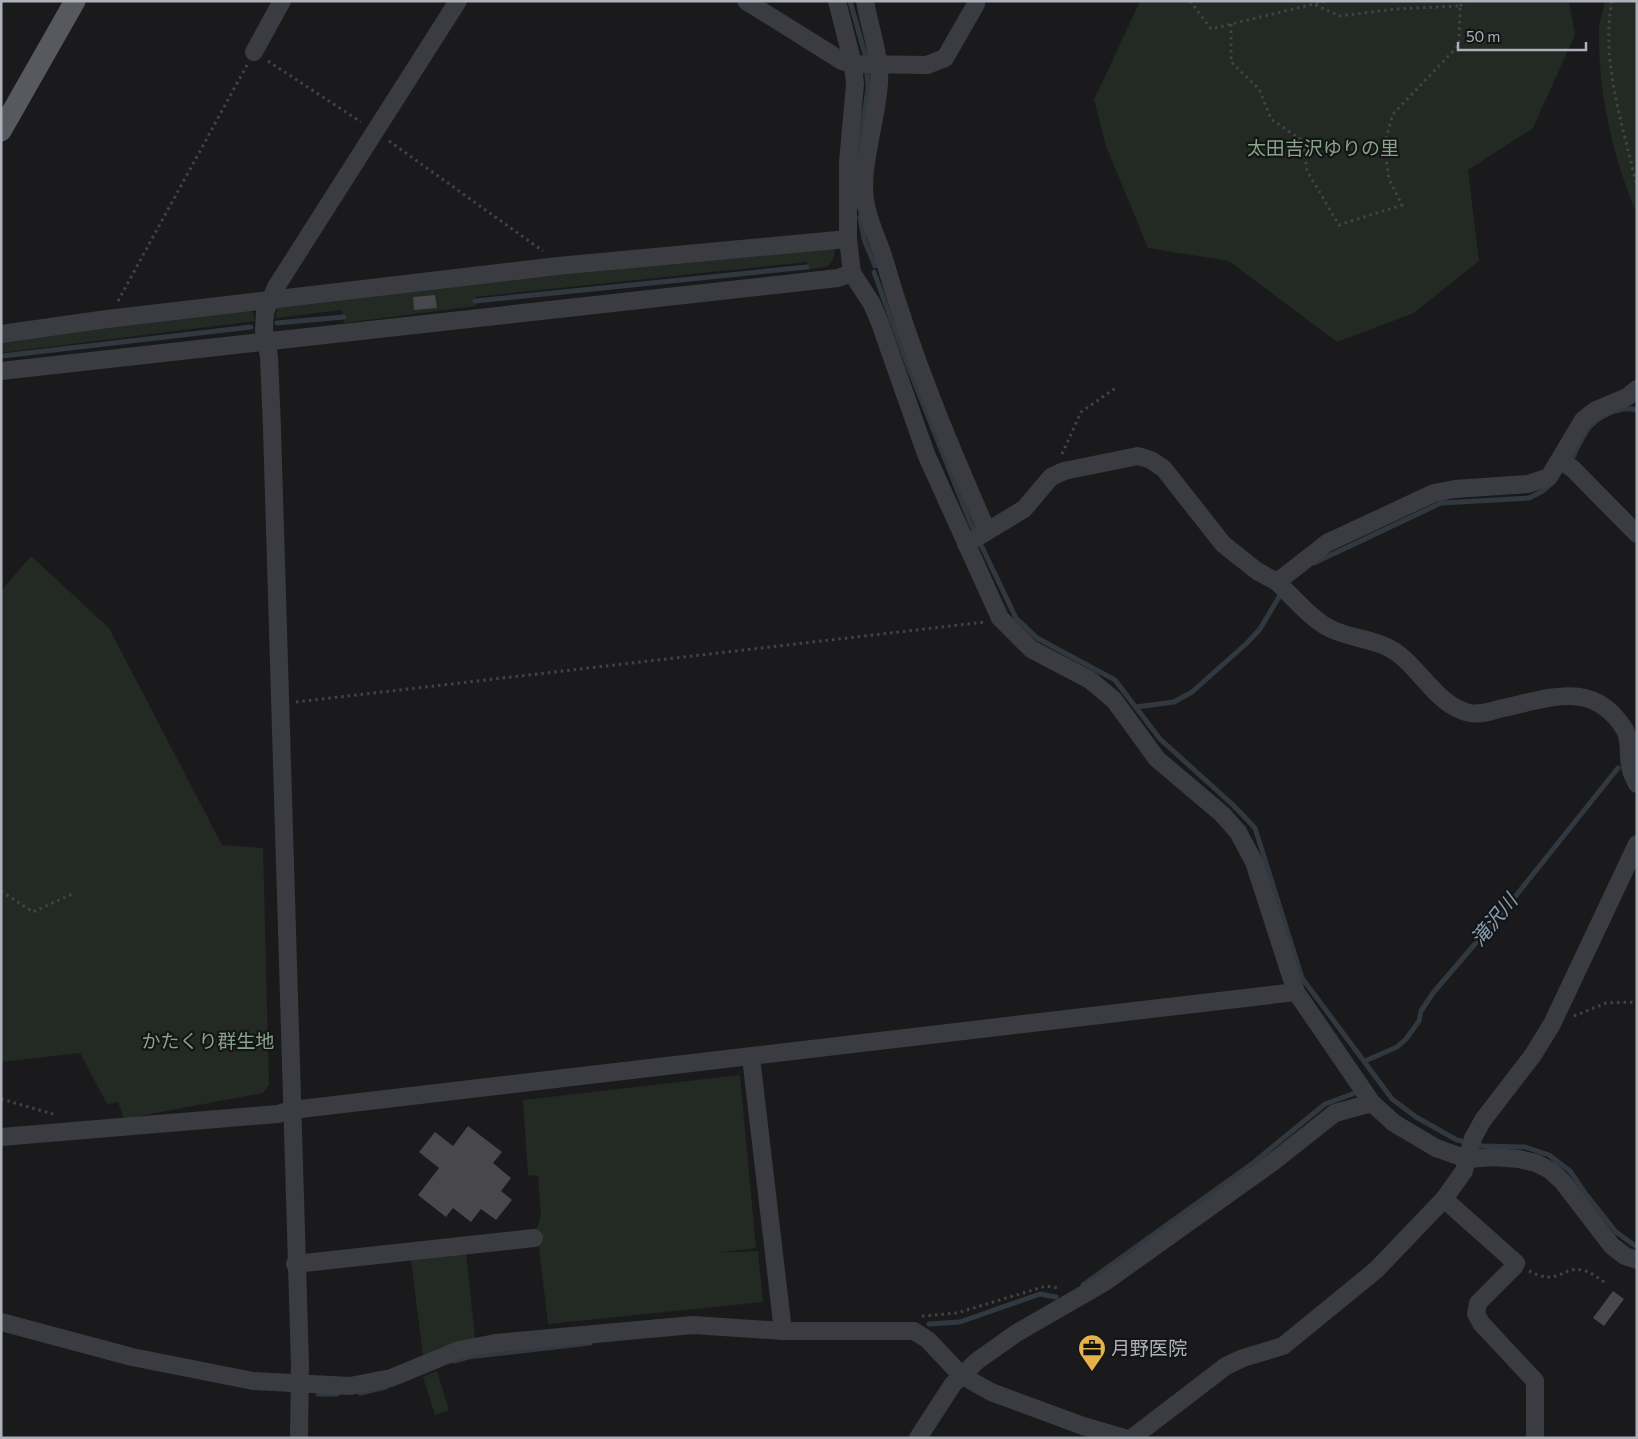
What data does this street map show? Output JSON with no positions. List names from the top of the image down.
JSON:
{
  "water": ["滝沢川"],
  "parks": ["太田吉沢ゆりの里", "かたくり群生地"],
  "places": {
    "office": ["月野医院"]
  },
  "scale_bar": "50 m"
}
